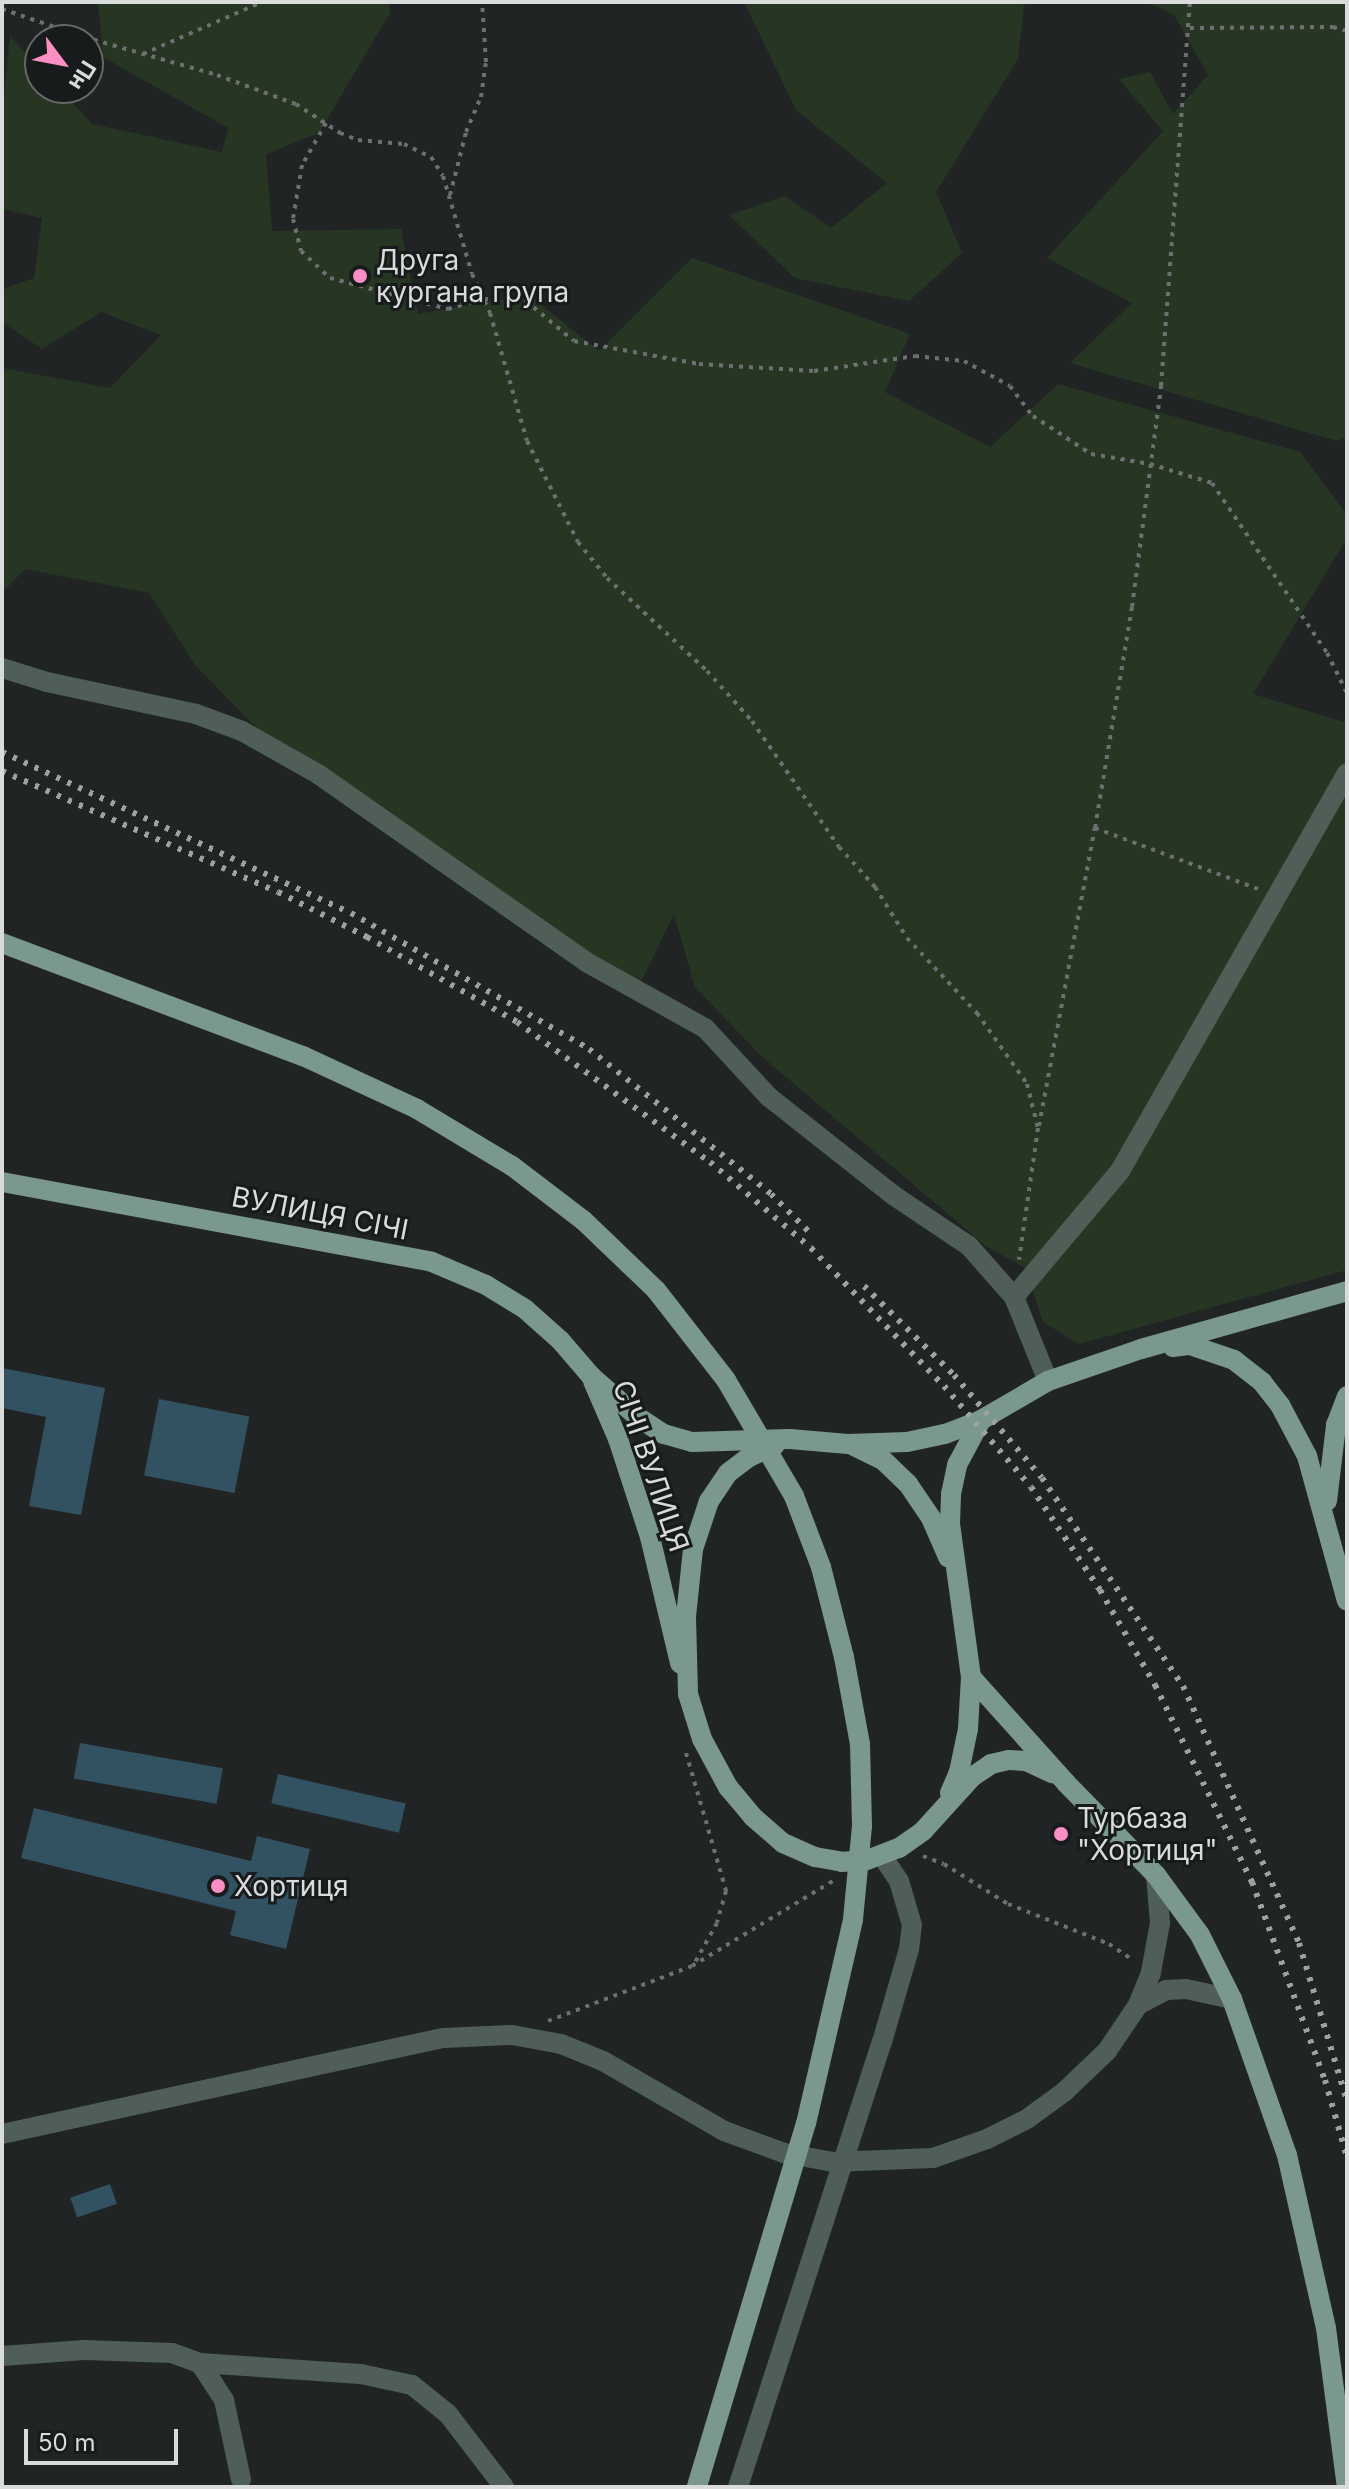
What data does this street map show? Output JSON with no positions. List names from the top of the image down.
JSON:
{
  "streets": {
    "main road": ["ВУЛИЦЯ СІЧІ", "СІЧІ ВУЛИЦЯ"]
  },
  "crossings": [
    ["ВУЛИЦЯ СІЧІ", "СІЧІ ВУЛИЦЯ"]
  ],
  "places": ["Друга кургана група", "Турбаза \"Хортиця\"", "Хортиця"],
  "scale_bar": "50 m",
  "north": "bottom right"
}
